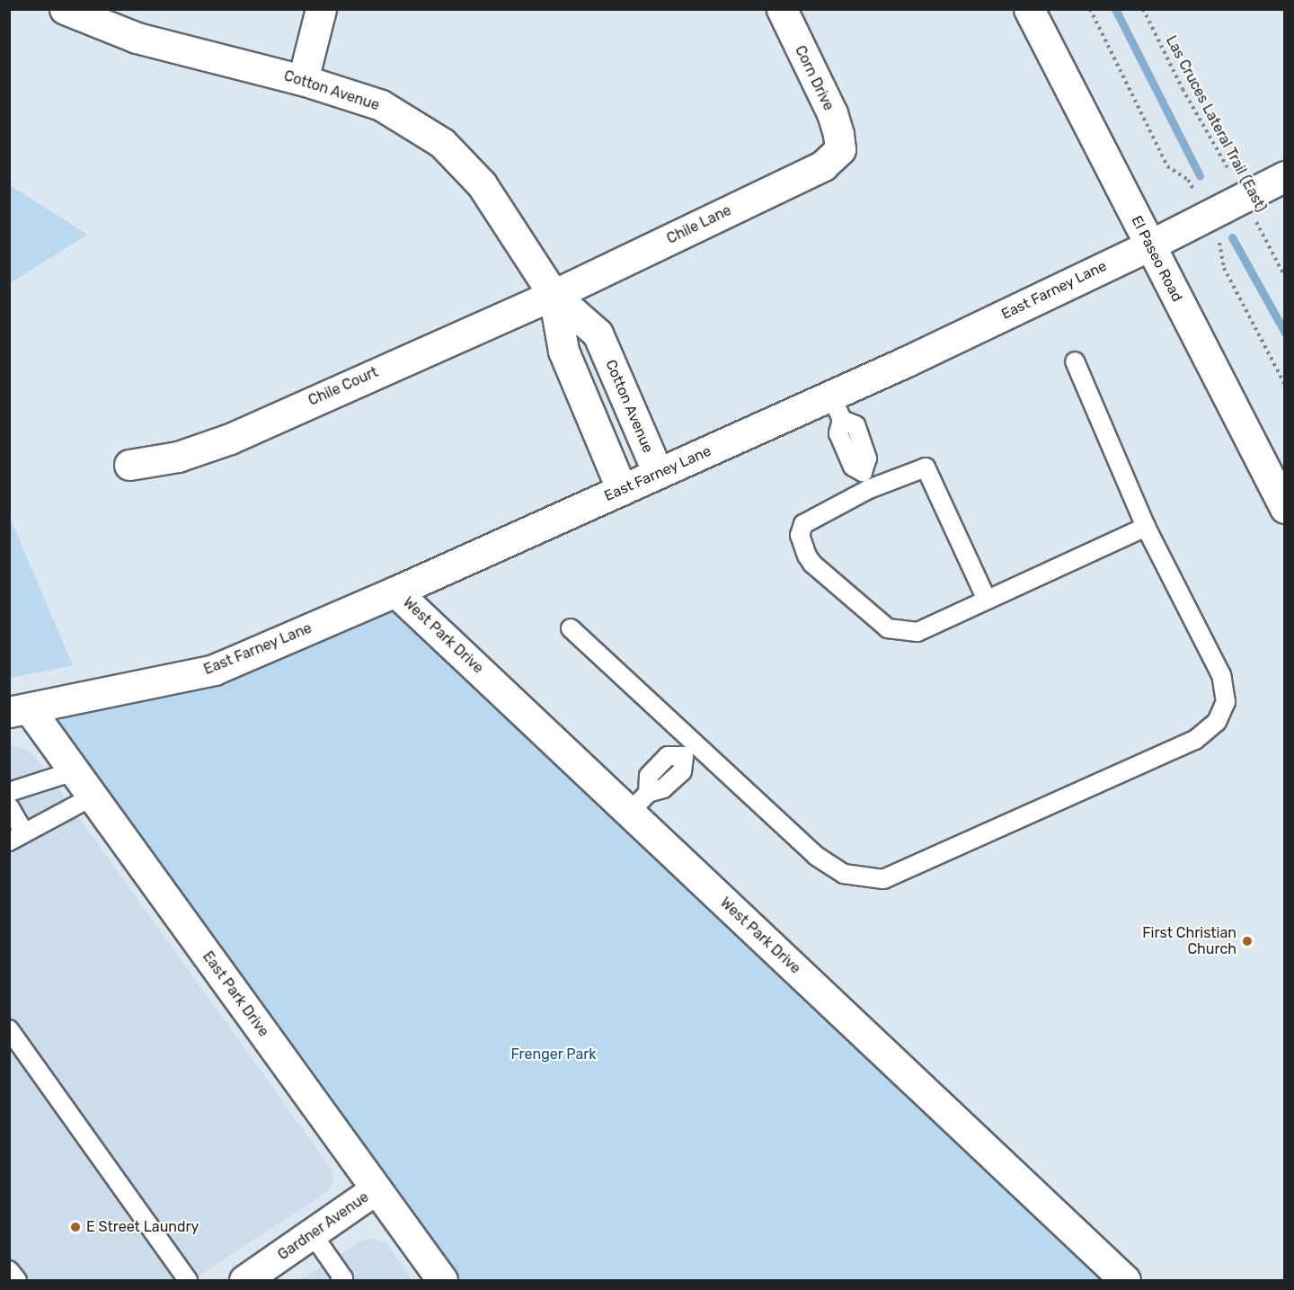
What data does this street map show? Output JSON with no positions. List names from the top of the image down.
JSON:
{
  "streets": {
    "street": [
      "Corn Drive",
      "Cotton Avenue",
      "Chile Lane",
      "El Paseo Road",
      "East Farney Lane",
      "Chile Court",
      "West Park Drive",
      "East Park Drive",
      "Gardner Avenue"
    ],
    "path": ["Las Cruces Lateral Trail (East)"]
  },
  "crossings": [
    ["Corn Drive", "Chile Lane"],
    ["Cotton Avenue", "Chile Lane"],
    ["Cotton Avenue", "East Farney Lane"],
    ["Cotton Avenue", "Chile Court"],
    ["Las Cruces Lateral Trail (East)", "East Farney Lane"],
    ["Chile Lane", "Chile Court"],
    ["El Paseo Road", "East Farney Lane"],
    ["East Farney Lane", "West Park Drive"],
    ["East Farney Lane", "East Park Drive"],
    ["East Park Drive", "Gardner Avenue"]
  ],
  "parks": ["Frenger Park"],
  "places": ["First Christian Church", "E Street Laundry"]
}
